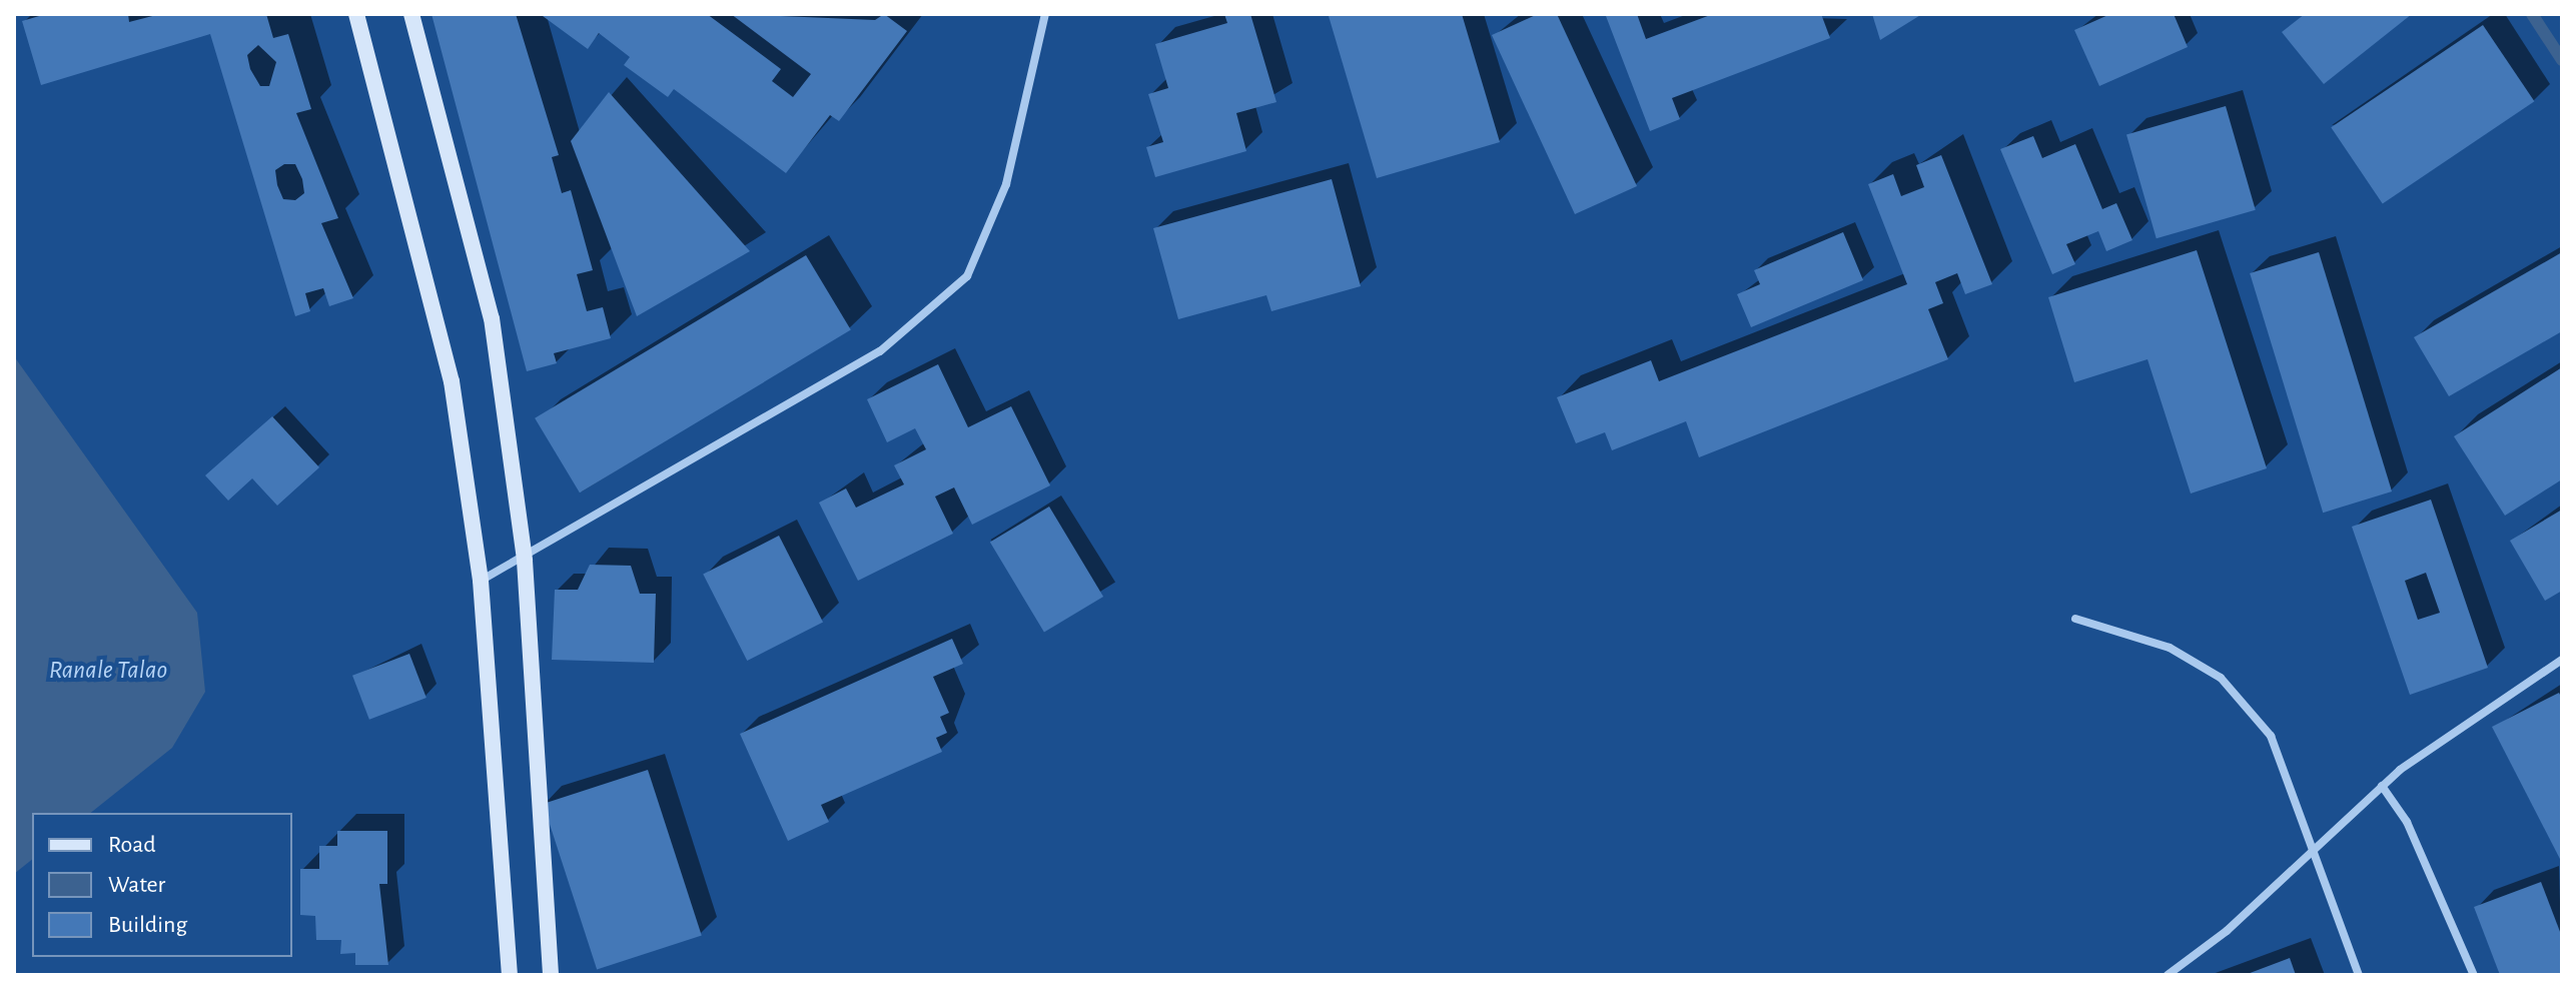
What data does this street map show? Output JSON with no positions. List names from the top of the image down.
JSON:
{
  "water": ["Ranale Talao"],
  "legend": ["Road", "Water", "Building"]
}
